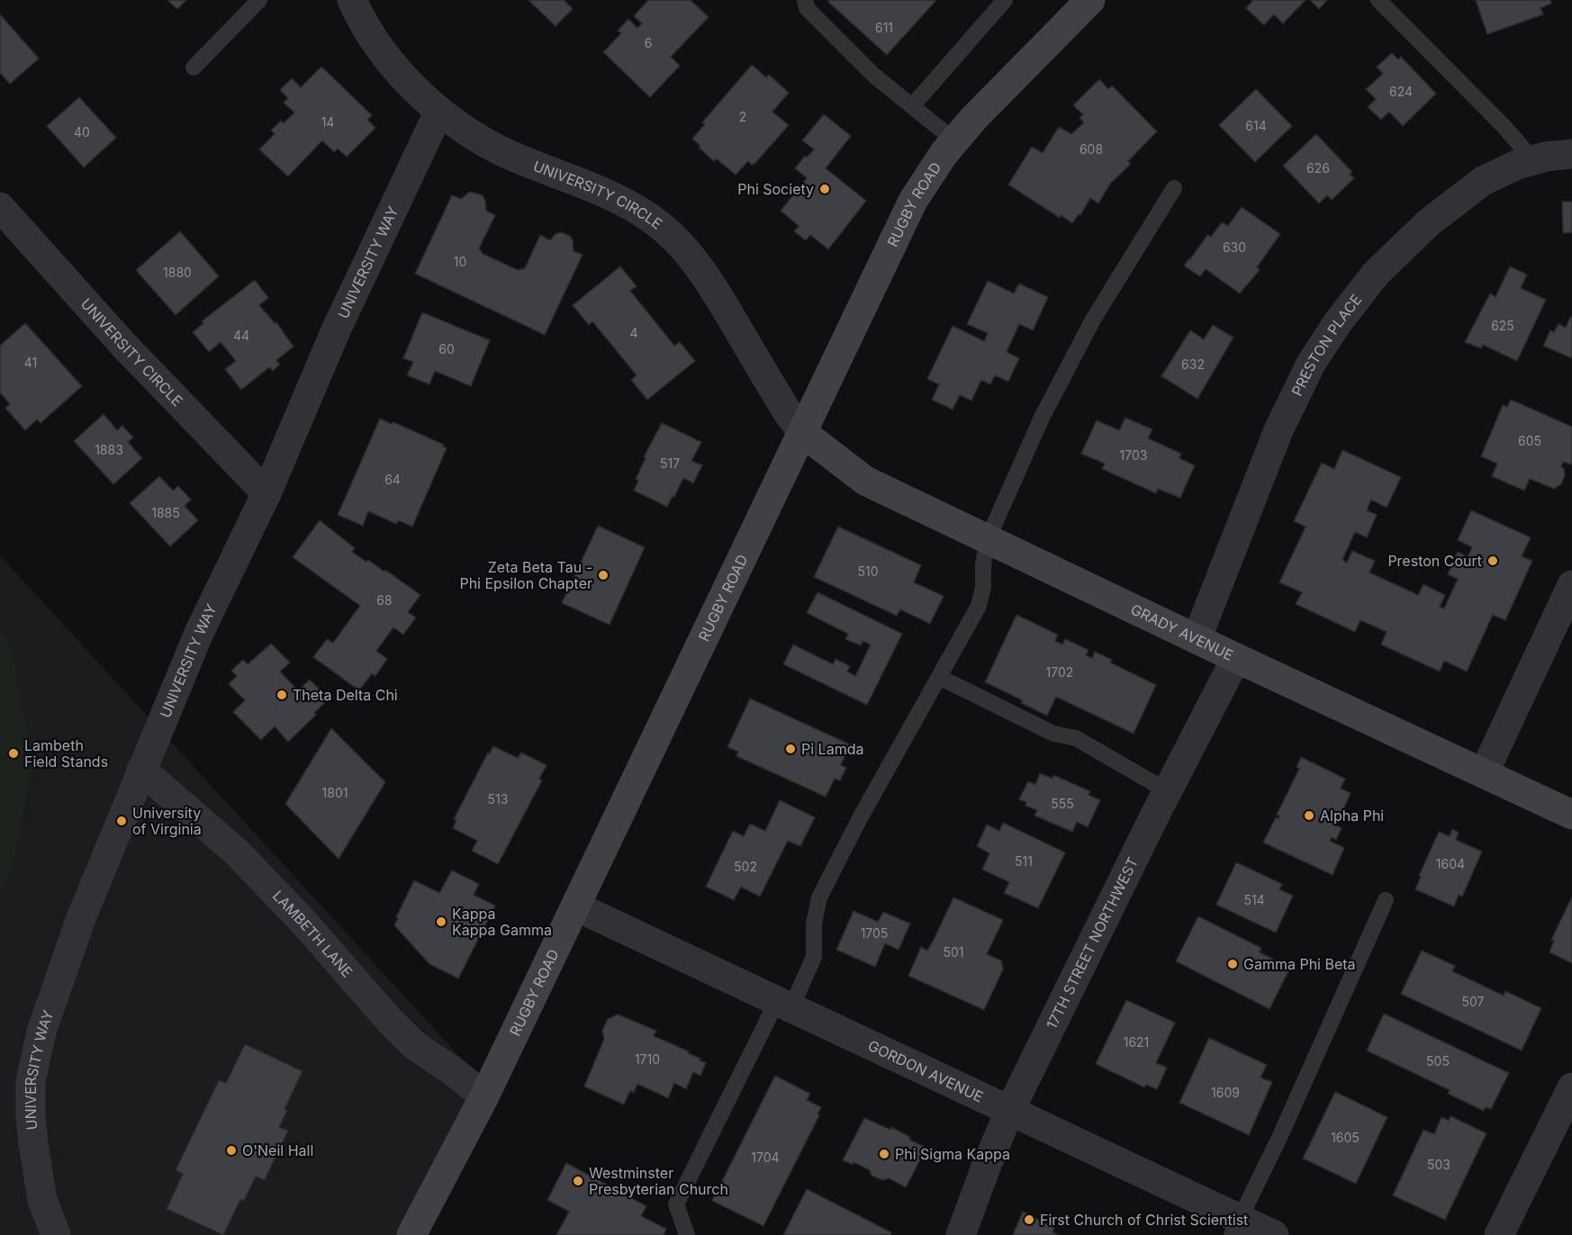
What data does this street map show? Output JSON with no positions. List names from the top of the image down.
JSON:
{
  "streets": {
    "main road": ["RUGBY ROAD", "GRADY AVENUE"],
    "street": [
      "UNIVERSITY CIRCLE",
      "UNIVERSITY WAY",
      "PRESTON PLACE",
      "LAMBETH LANE",
      "17TH STREET NORTHWEST",
      "GORDON AVENUE"
    ]
  },
  "crossings": [
    ["UNIVERSITY CIRCLE", "RUGBY ROAD"],
    ["UNIVERSITY CIRCLE", "UNIVERSITY WAY"],
    ["UNIVERSITY CIRCLE", "GRADY AVENUE"],
    ["RUGBY ROAD", "GRADY AVENUE"],
    ["RUGBY ROAD", "LAMBETH LANE"],
    ["RUGBY ROAD", "GORDON AVENUE"],
    ["UNIVERSITY WAY", "LAMBETH LANE"],
    ["PRESTON PLACE", "GRADY AVENUE"],
    ["GRADY AVENUE", "17TH STREET NORTHWEST"],
    ["17TH STREET NORTHWEST", "GORDON AVENUE"]
  ],
  "places": [
    "Phi Society",
    "Preston Court",
    "Zeta Beta Tau - Phi Epsilon Chapter",
    "Theta Delta Chi",
    "Pi Lamda",
    "Lambeth Field Stands",
    "Alpha Phi",
    "University of Virginia",
    "Kappa Kappa Gamma",
    "Gamma Phi Beta",
    "O'Neil Hall",
    "Phi Sigma Kappa",
    "Westminster Presbyterian Church",
    "First Church of Christ Scientist"
  ],
  "house_numbers": [
    "611",
    "6",
    "624",
    "2",
    "14",
    "614",
    "40",
    "608",
    "626",
    "630",
    "10",
    "1880",
    "625",
    "4",
    "44",
    "60",
    "41",
    "632",
    "605",
    "1883",
    "1703",
    "517",
    "64",
    "1885",
    "510",
    "68",
    "1702",
    "1801",
    "513",
    "555",
    "511",
    "1604",
    "502",
    "514",
    "1705",
    "501",
    "507",
    "1621",
    "1710",
    "505",
    "1609",
    "1605",
    "1704",
    "503"
  ]
}
